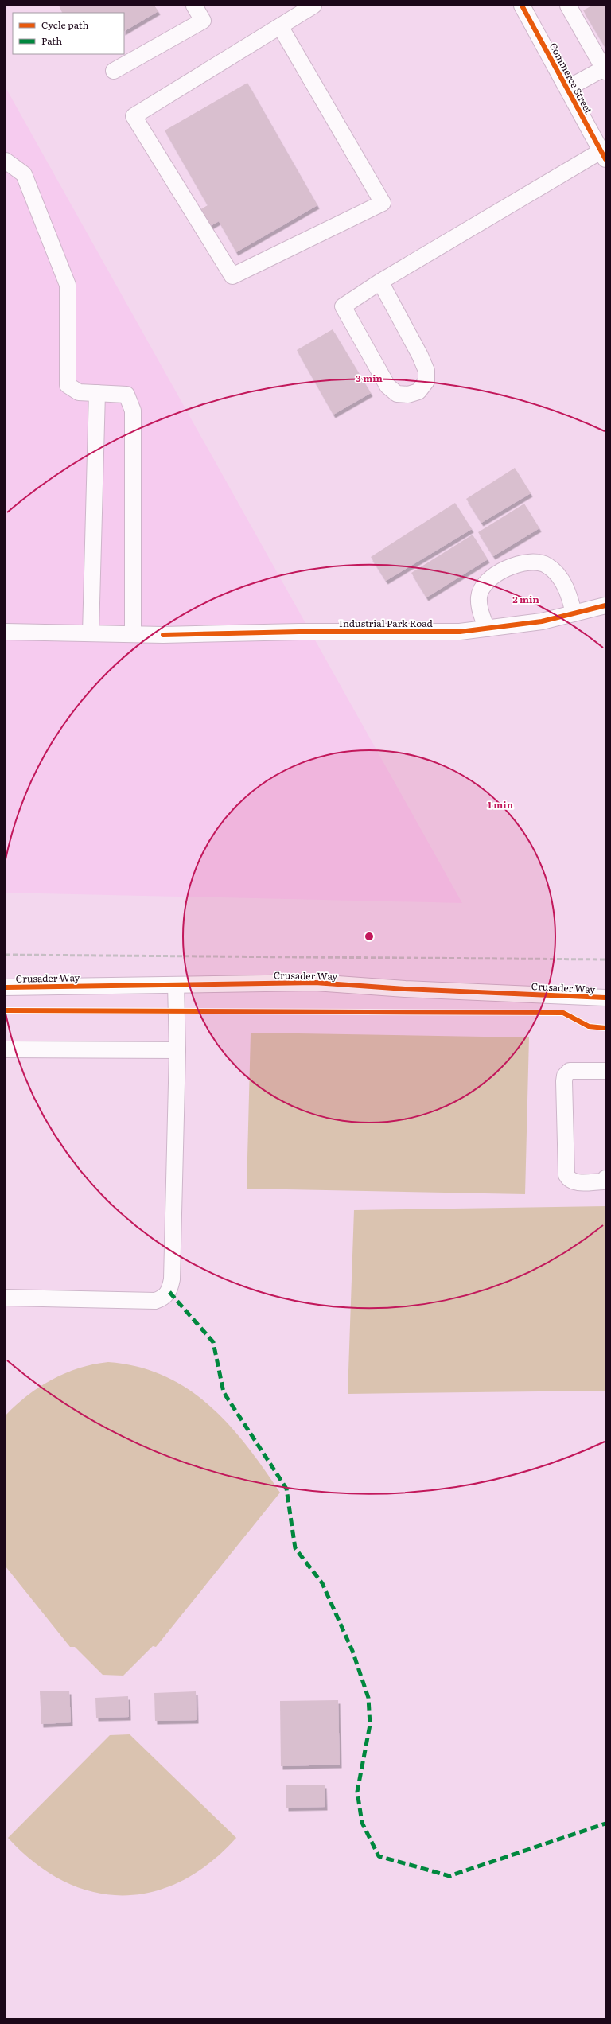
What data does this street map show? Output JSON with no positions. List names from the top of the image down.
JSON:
{
  "streets": {
    "street": ["Commerce Street", "Industrial Park Road", "Crusader Way"]
  },
  "legend": ["Cycle path", "Path"],
  "rings": ["3 min", "2 min", "1 min"]
}
